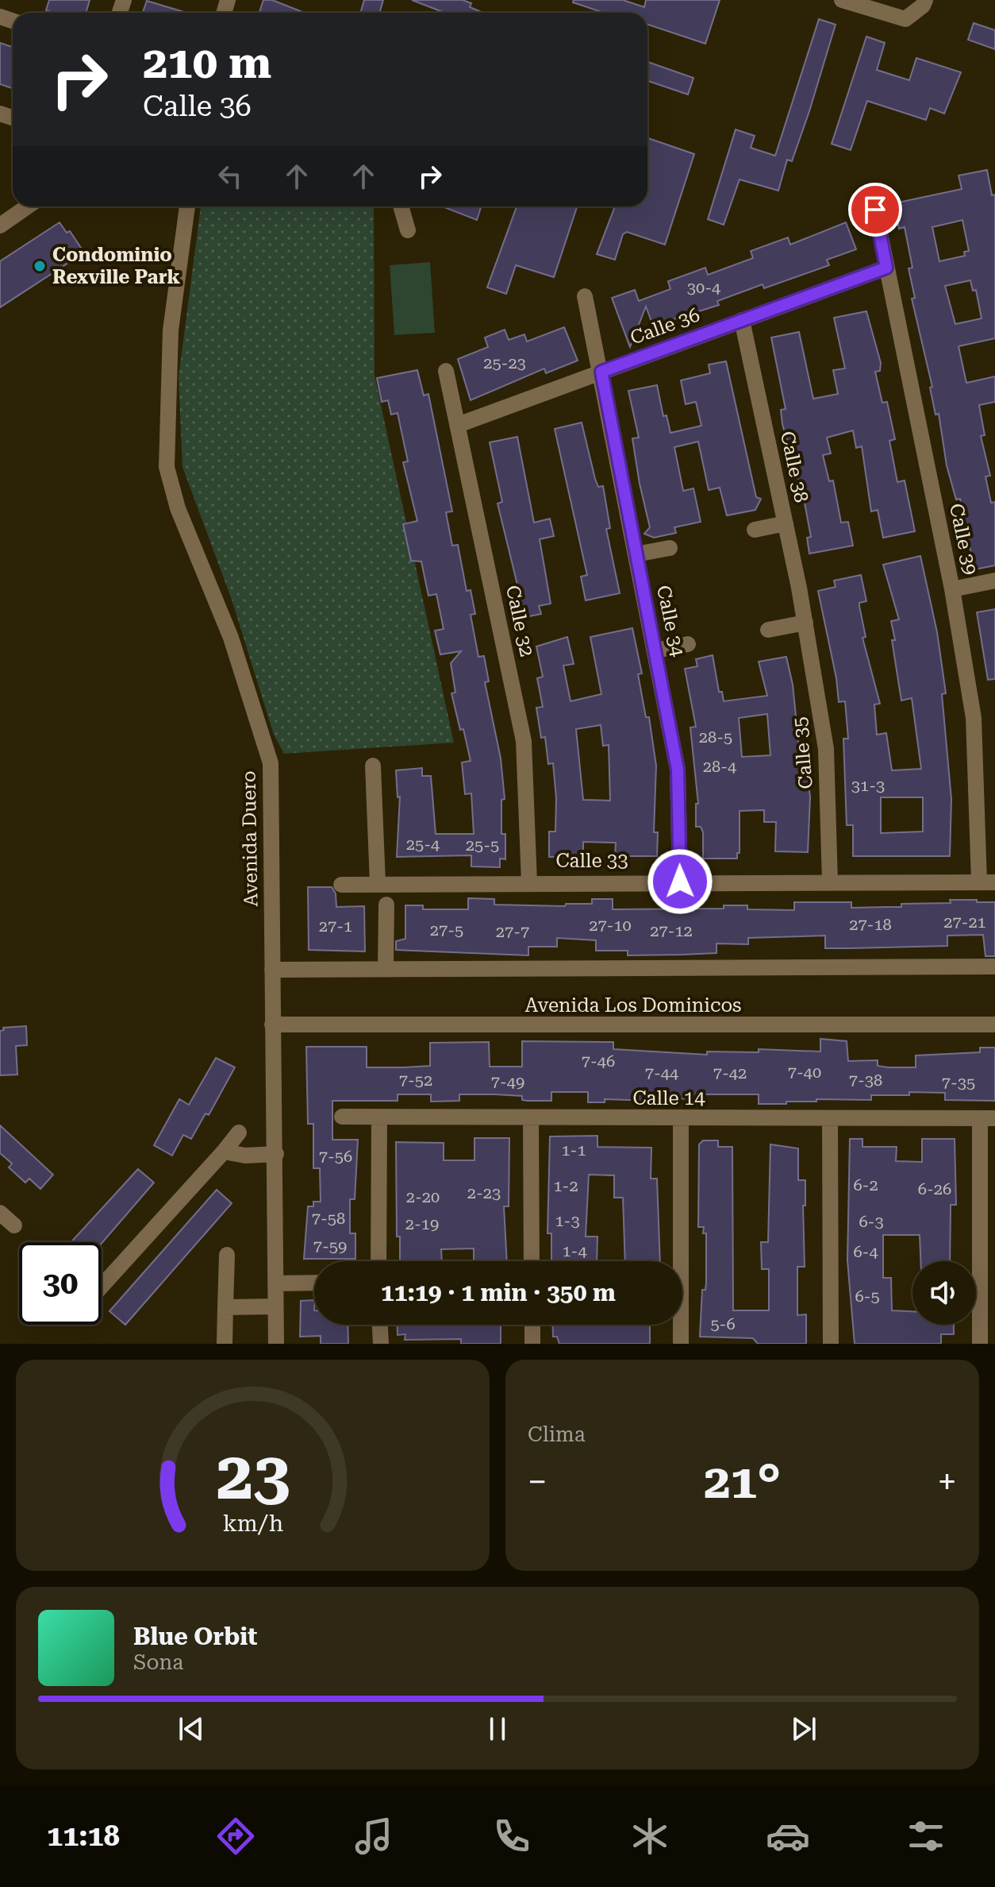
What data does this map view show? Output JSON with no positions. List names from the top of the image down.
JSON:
{
  "streets": {
    "street": [
      "Calle 36",
      "Calle 38",
      "Calle 39",
      "Calle 32",
      "Calle 34",
      "Calle 35",
      "Avenida Duero",
      "Calle 33",
      "Avenida Los Dominicos",
      "Calle 14"
    ]
  },
  "crossings": [
    ["Calle 36", "Calle 38"],
    ["Calle 36", "Calle 39"],
    ["Calle 36", "Calle 32"],
    ["Calle 36", "Calle 34"],
    ["Calle 38", "Calle 35"],
    ["Calle 39", "Calle 33"],
    ["Calle 32", "Calle 33"],
    ["Calle 34", "Calle 33"],
    ["Calle 35", "Calle 33"],
    ["Avenida Duero", "Avenida Los Dominicos"]
  ],
  "places": ["Condominio Rexville Park"],
  "house_numbers": [
    "30-4",
    "25-23",
    "28-5",
    "28-4",
    "31-3",
    "25-4",
    "25-5",
    "27-21",
    "27-18",
    "27-10",
    "27-1",
    "27-5",
    "27-12",
    "27-7",
    "7-46",
    "7-40",
    "7-44",
    "7-42",
    "7-52",
    "7-38",
    "7-49",
    "7-35",
    "1-1",
    "7-56",
    "6-2",
    "1-2",
    "6-26",
    "2-23",
    "2-20",
    "7-58",
    "1-3",
    "6-3",
    "2-19",
    "7-59",
    "1-4",
    "6-4",
    "6-5",
    "5-6"
  ],
  "page": {
    "turn": ["210 m", "Calle 36"],
    "limit": "30",
    "trip": "11:19 · 1 min · 350 m",
    "tile": "Clima",
    "heat": ["−", "21°", "+"],
    "song": ["Blue Orbit", "Sona"],
    "tabs": "11:18",
    "gauge": ["23", "km/h"]
  }
}
